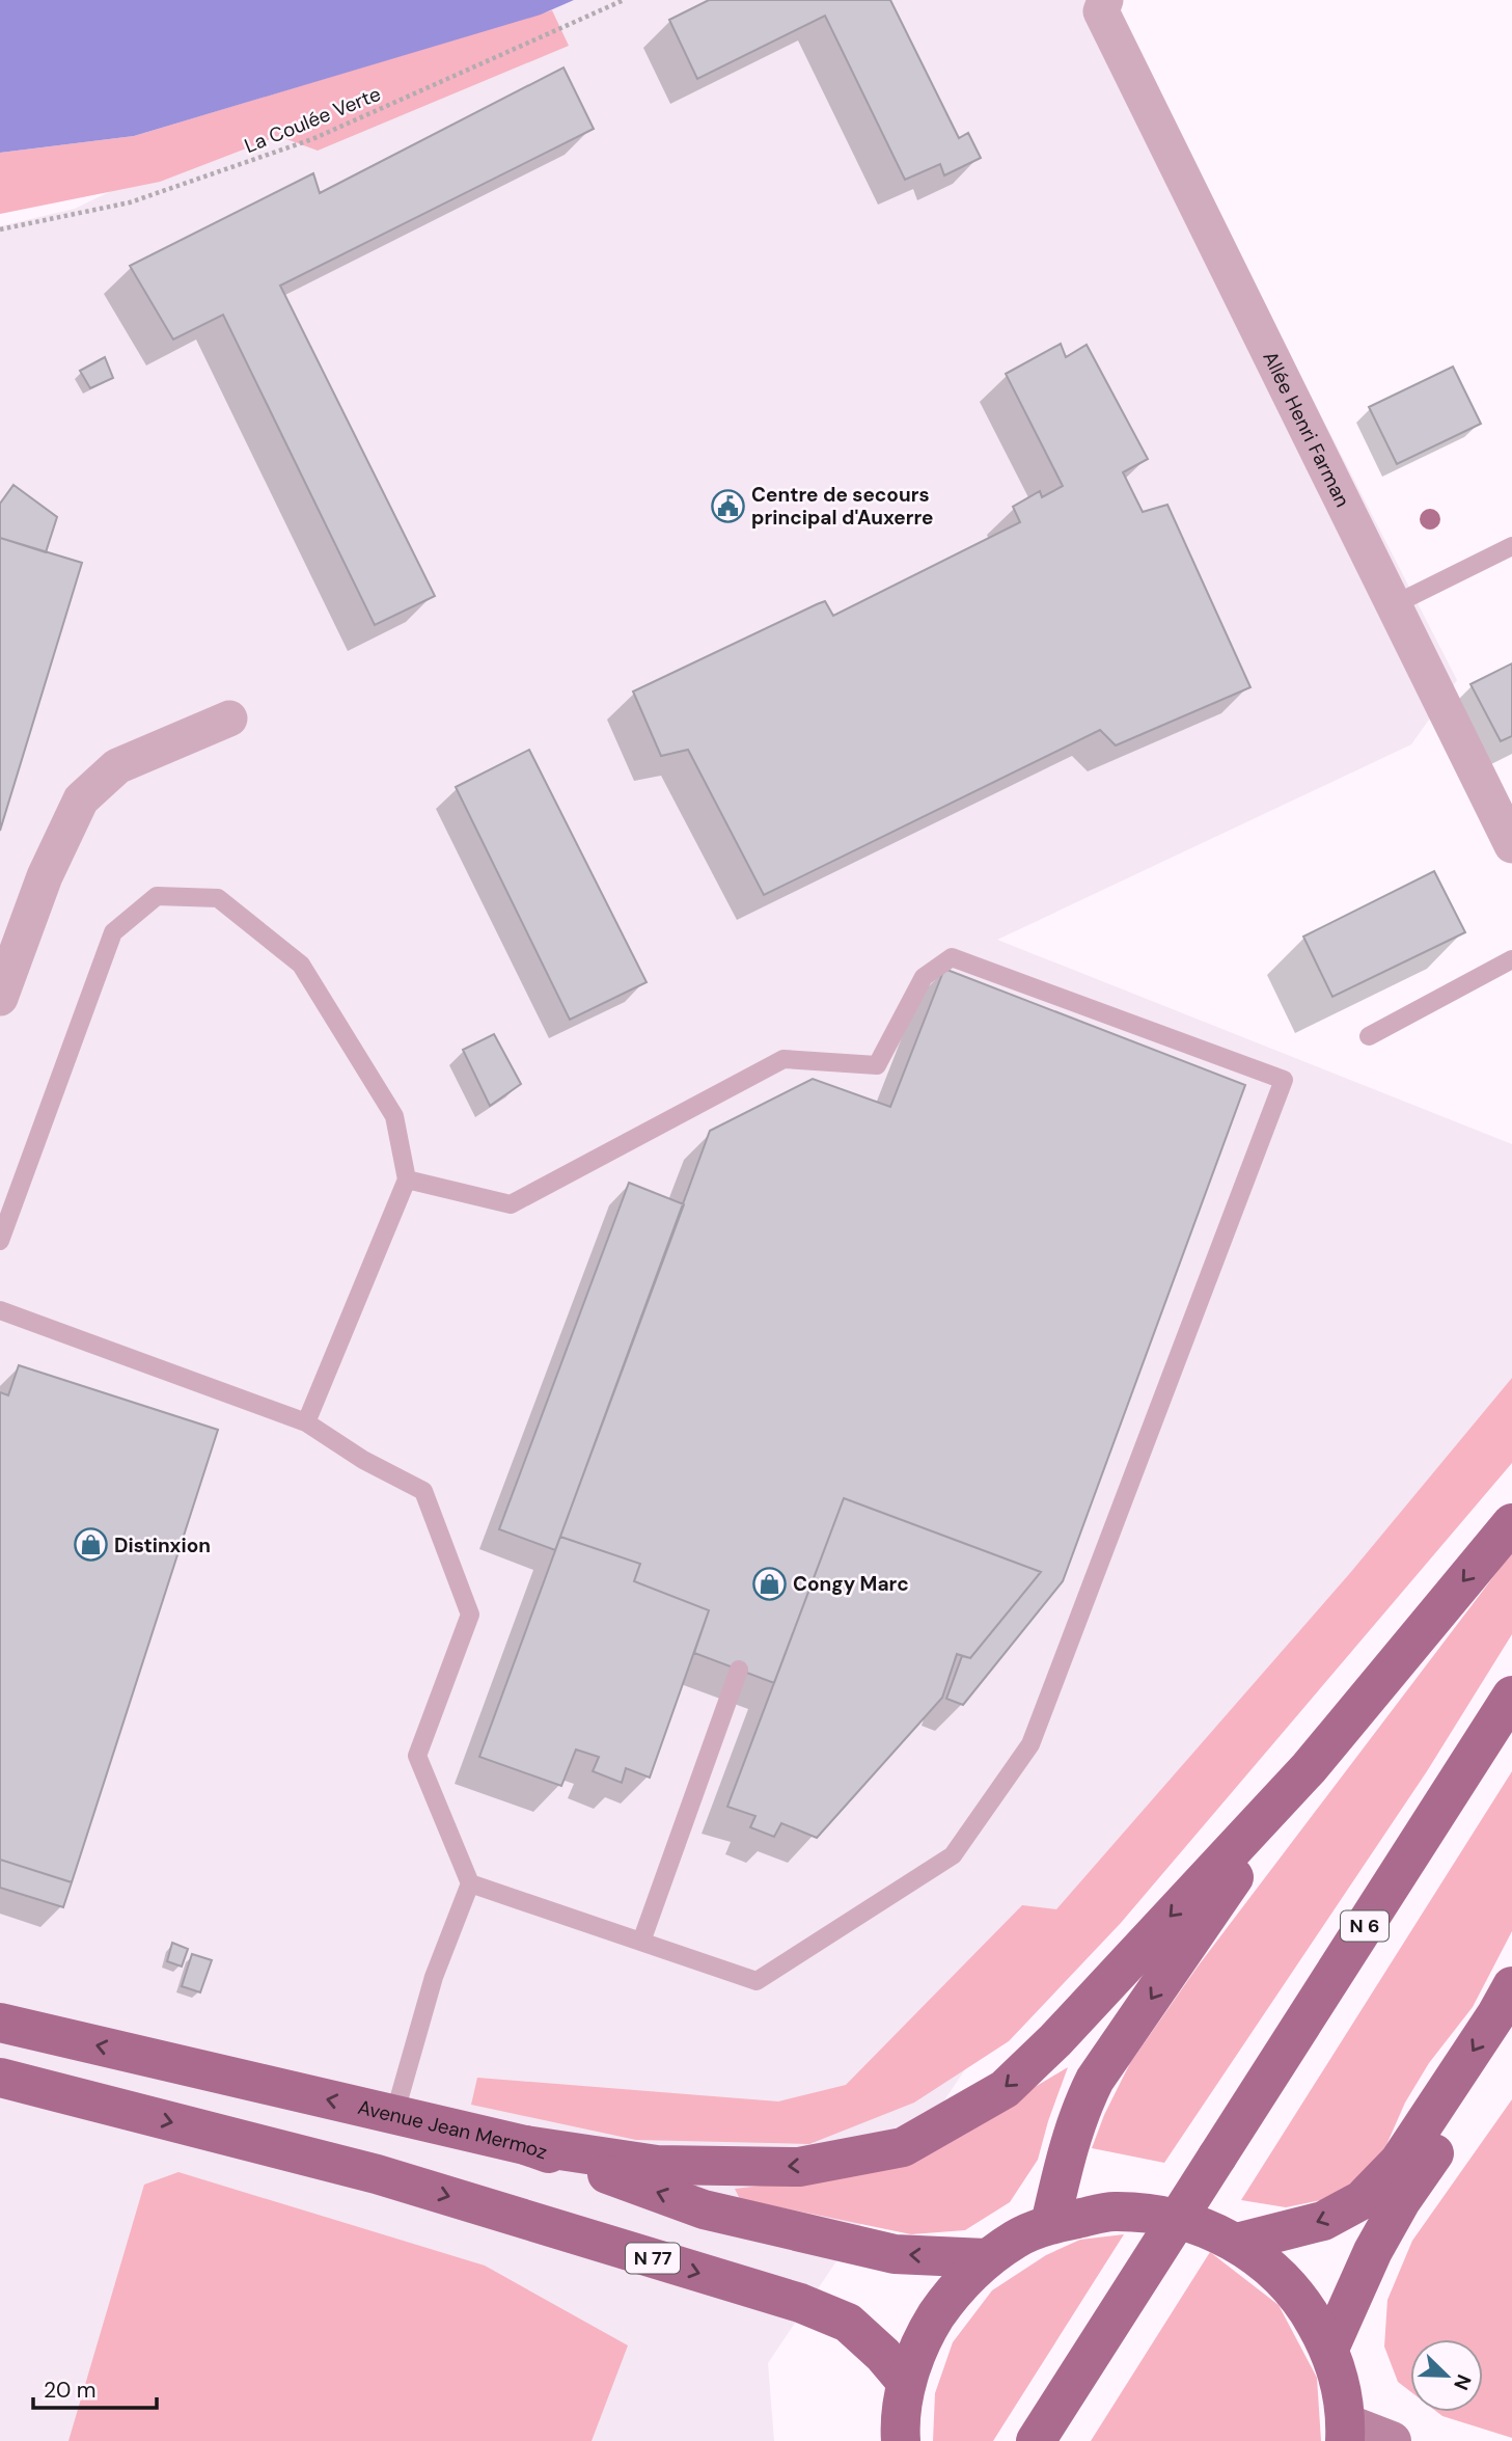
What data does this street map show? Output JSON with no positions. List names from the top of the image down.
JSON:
{
  "streets": {
    "main road": ["N 6", "Avenue Jean Mermoz", "N 77"],
    "street": ["Allée Henri Farman"],
    "path": ["La Coulée Verte"]
  },
  "places": {
    "public building": ["Centre de secours principal d'Auxerre"],
    "shop": ["Distinxion", "Congy Marc"]
  },
  "scale_bar": "20 m",
  "north": "bottom right"
}
